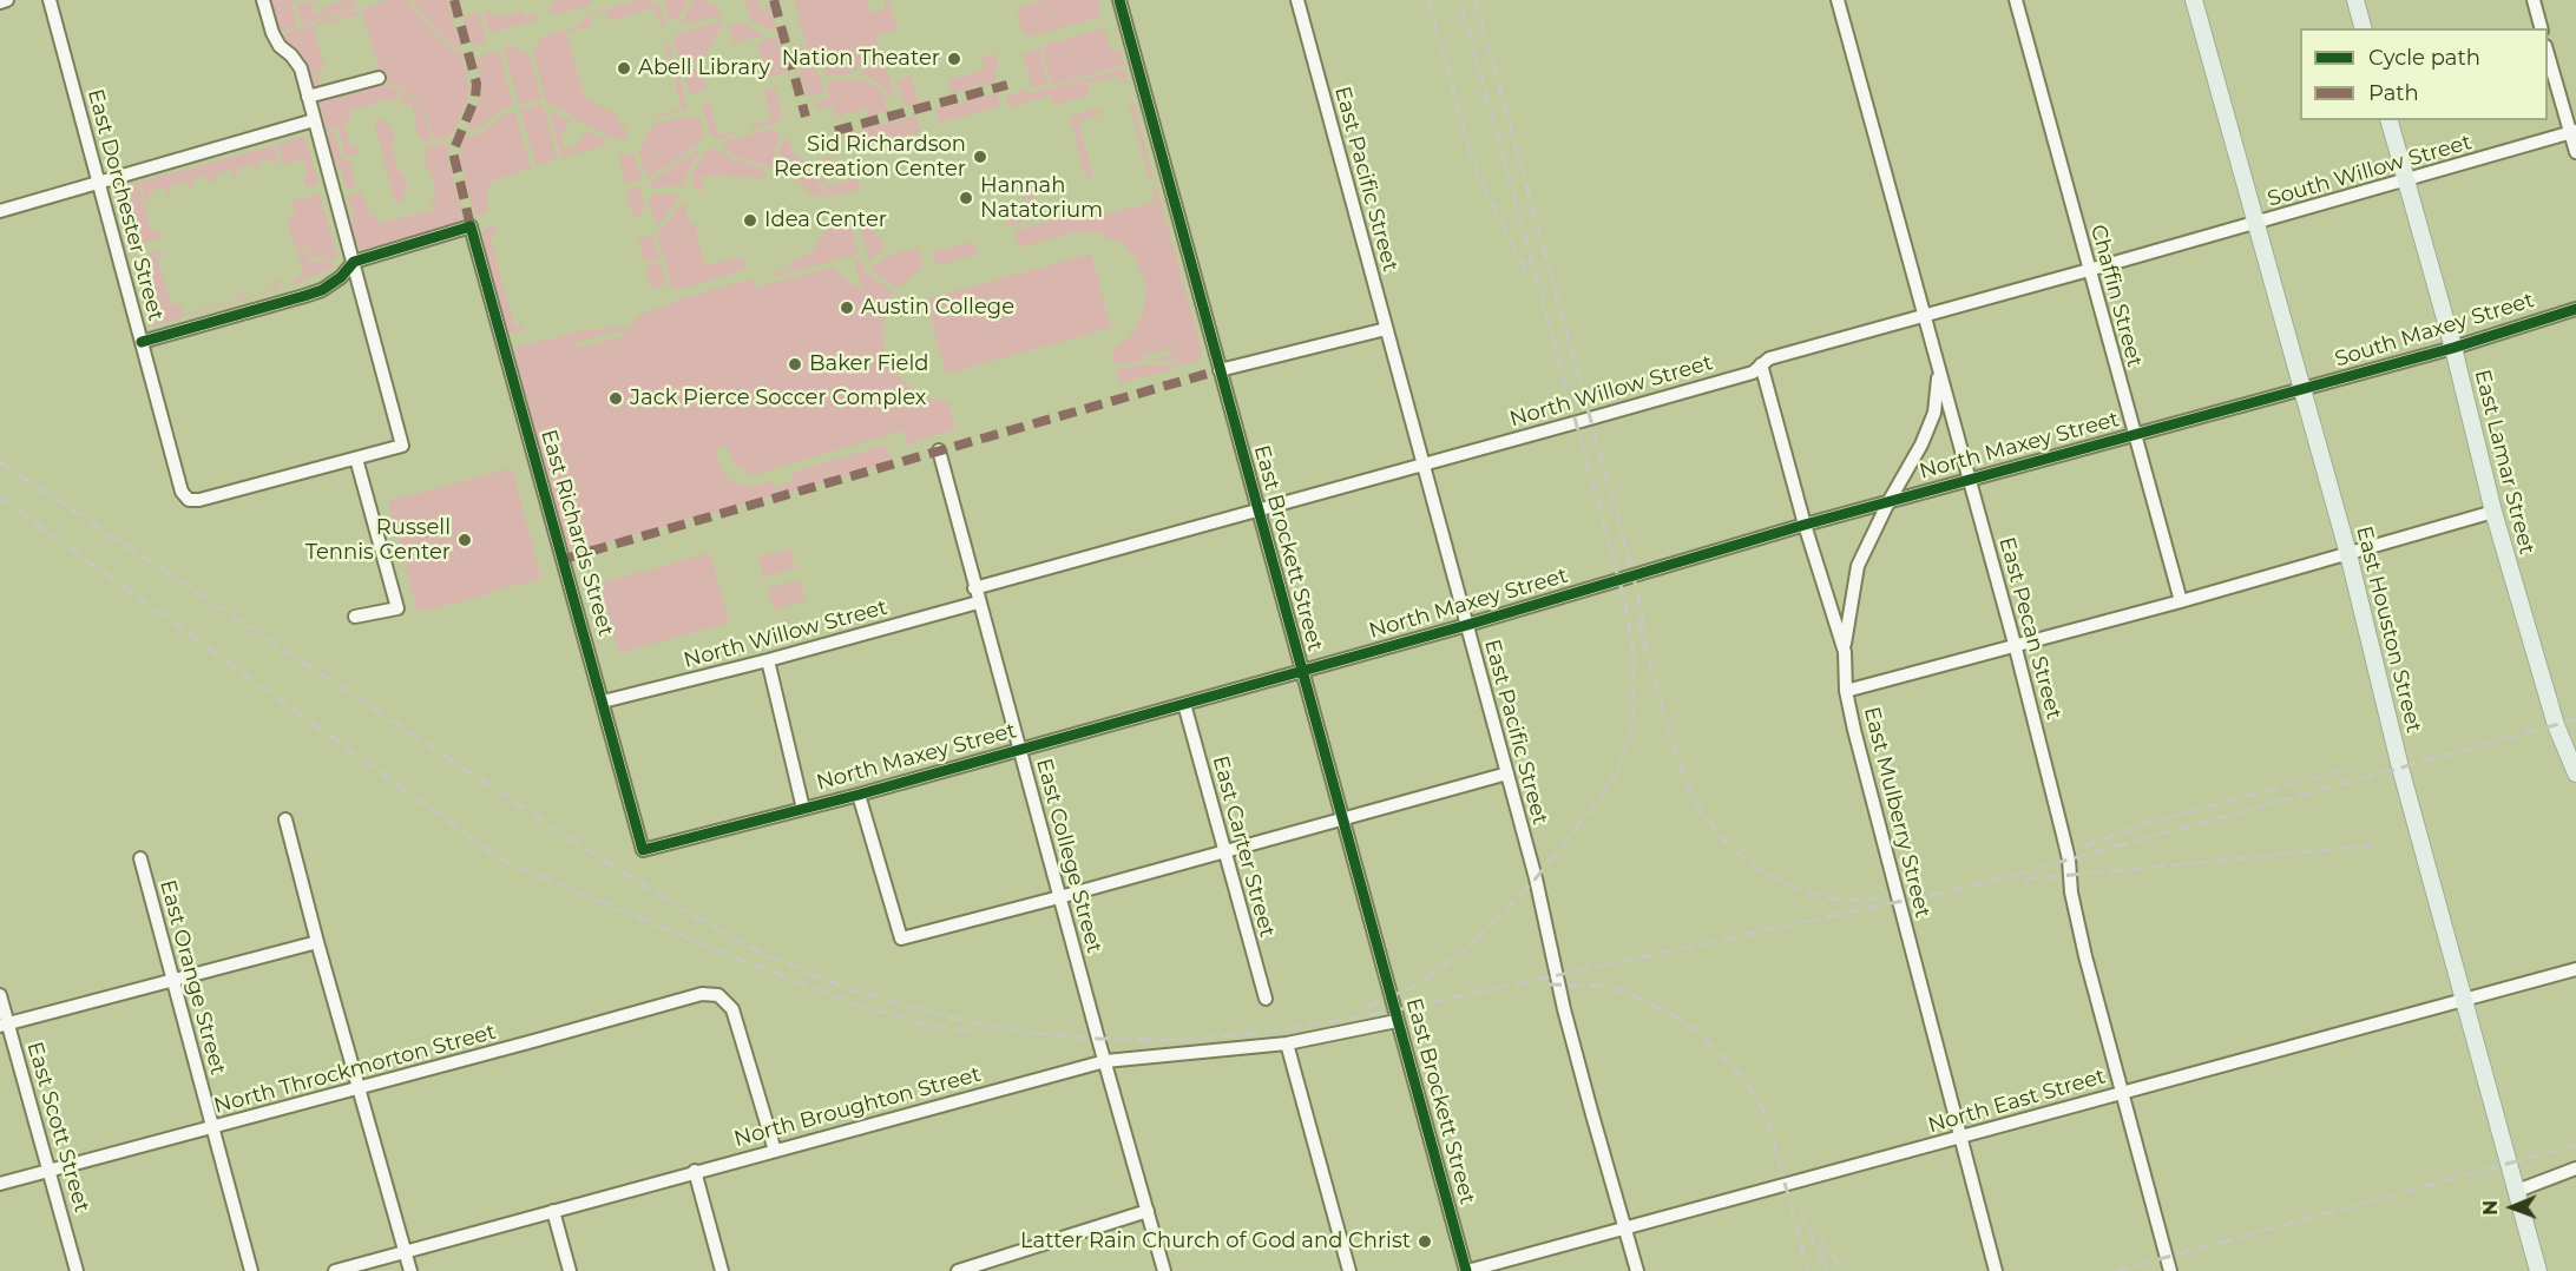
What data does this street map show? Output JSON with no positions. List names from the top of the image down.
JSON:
{
  "streets": {
    "main road": ["East Lamar Street", "East Houston Street"],
    "street": [
      "South Willow Street",
      "East Pacific Street",
      "East Dorchester Street",
      "Chaffin Street",
      "South Maxey Street",
      "North Willow Street",
      "North Maxey Street",
      "East Richards Street",
      "East Brockett Street",
      "East Pecan Street",
      "East Mulberry Street",
      "East Carter Street",
      "East College Street",
      "East Orange Street",
      "North Throckmorton Street",
      "North East Street",
      "North Broughton Street",
      "East Scott Street"
    ]
  },
  "crossings": [
    ["South Willow Street", "North Willow Street"],
    ["South Willow Street", "East Lamar Street"],
    ["South Willow Street", "East Houston Street"],
    ["East Pacific Street", "North Willow Street"],
    ["East Pacific Street", "North Maxey Street"],
    ["East Pacific Street", "North East Street"],
    ["Chaffin Street", "North Willow Street"],
    ["Chaffin Street", "North Maxey Street"],
    ["South Maxey Street", "North Maxey Street"],
    ["South Maxey Street", "East Lamar Street"],
    ["South Maxey Street", "East Houston Street"],
    ["North Willow Street", "East Richards Street"],
    ["North Willow Street", "East Brockett Street"],
    ["North Willow Street", "East Pecan Street"],
    ["North Willow Street", "East Houston Street"],
    ["North Willow Street", "East Mulberry Street"],
    ["North Willow Street", "East College Street"],
    ["North Maxey Street", "East Richards Street"],
    ["North Maxey Street", "East Brockett Street"],
    ["North Maxey Street", "East Pecan Street"],
    ["North Maxey Street", "East Houston Street"],
    ["North Maxey Street", "East Mulberry Street"],
    ["North Maxey Street", "East Carter Street"],
    ["North Maxey Street", "East College Street"],
    ["East Brockett Street", "North East Street"],
    ["East Brockett Street", "North Broughton Street"],
    ["East Pecan Street", "North East Street"],
    ["East Houston Street", "North East Street"],
    ["East Mulberry Street", "North East Street"],
    ["East College Street", "North Broughton Street"],
    ["East Orange Street", "North Throckmorton Street"],
    ["North Throckmorton Street", "North Broughton Street"],
    ["North Throckmorton Street", "East Scott Street"]
  ],
  "places": [
    "Nation Theater",
    "Abell Library",
    "Sid Richardson Recreation Center",
    "Hannah Natatorium",
    "Idea Center",
    "Austin College",
    "Baker Field",
    "Jack Pierce Soccer Complex",
    "Russell Tennis Center",
    "Latter Rain Church of God and Christ"
  ],
  "legend": ["Cycle path", "Path"],
  "north": "left"
}
